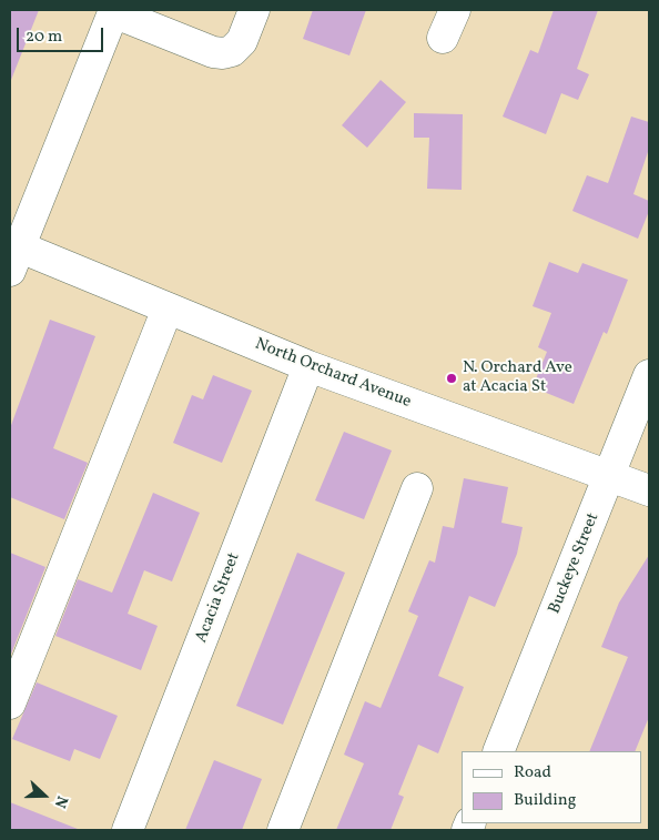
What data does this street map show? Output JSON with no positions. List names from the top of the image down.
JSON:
{
  "streets": {
    "street": ["North Orchard Avenue", "Buckeye Street", "Acacia Street"]
  },
  "crossings": [
    ["North Orchard Avenue", "Buckeye Street"],
    ["North Orchard Avenue", "Acacia Street"]
  ],
  "places": ["N. Orchard Ave at Acacia St"],
  "legend": ["Road", "Building"],
  "scale_bar": "20 m",
  "north": "right"
}
